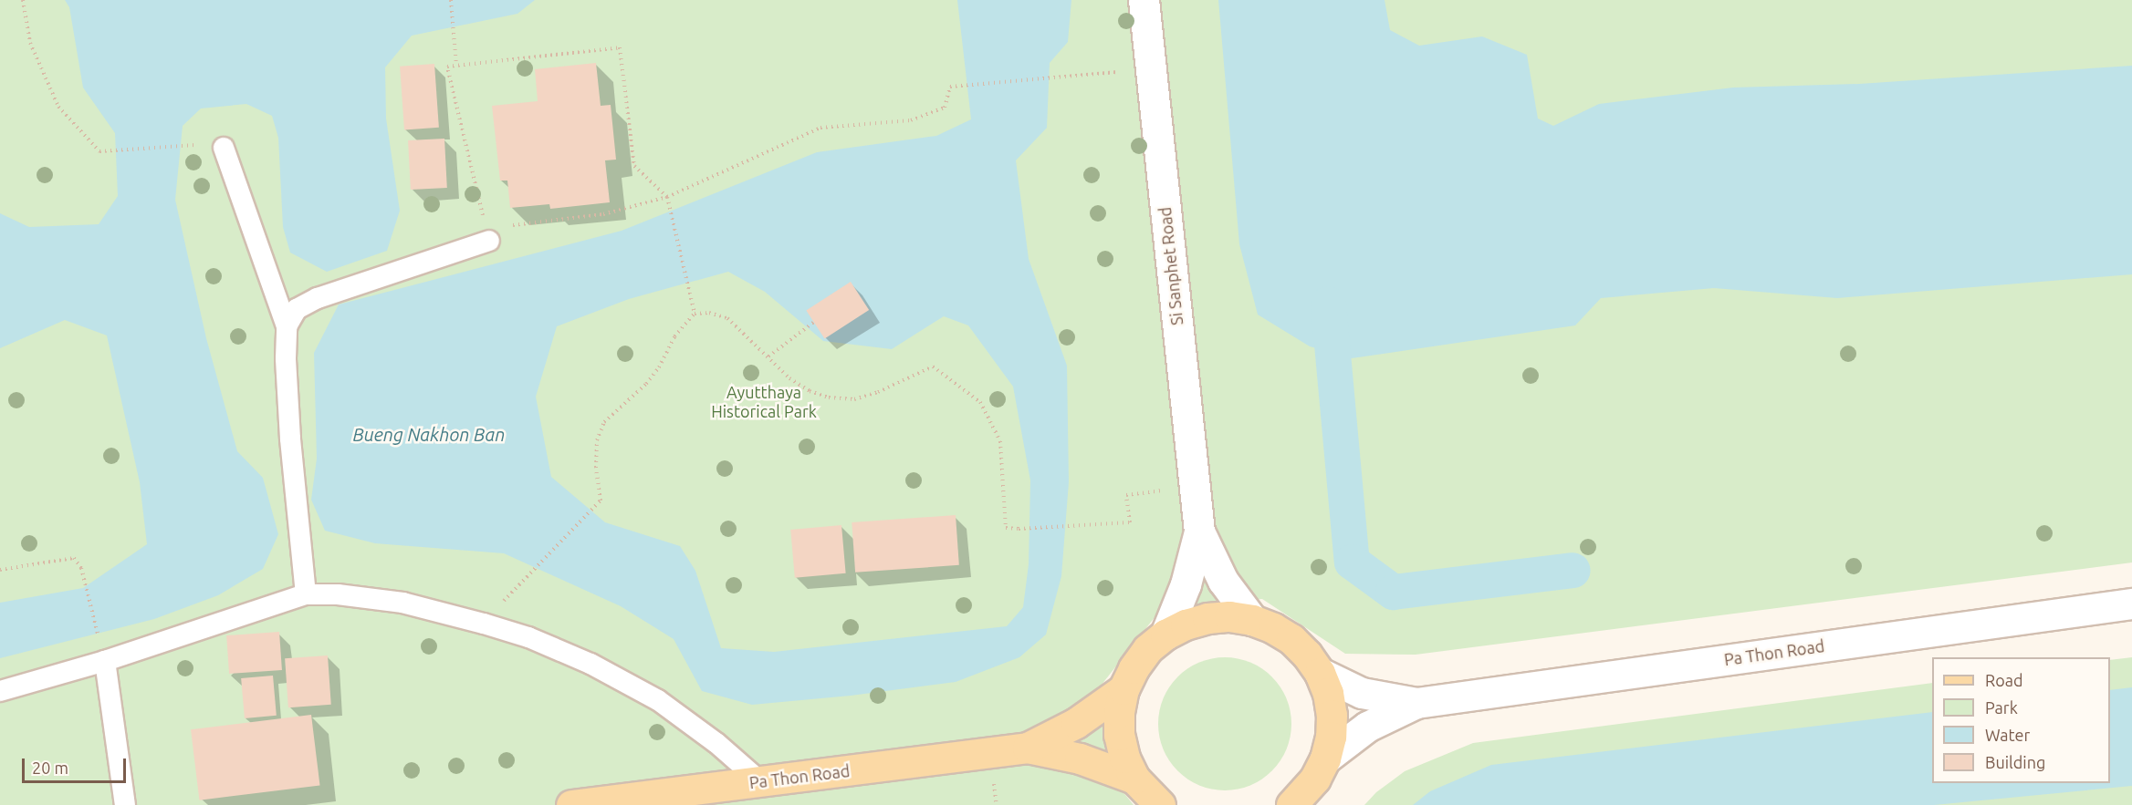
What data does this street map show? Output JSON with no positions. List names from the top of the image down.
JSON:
{
  "streets": {
    "main road": ["Pa Thon Road"],
    "street": ["Si Sanphet Road"]
  },
  "water": ["Bueng Nakhon Ban"],
  "parks": ["Ayutthaya Historical Park"],
  "legend": [
    "Road",
    "Park",
    "Water",
    "Building"
  ],
  "scale_bar": "20 m"
}
